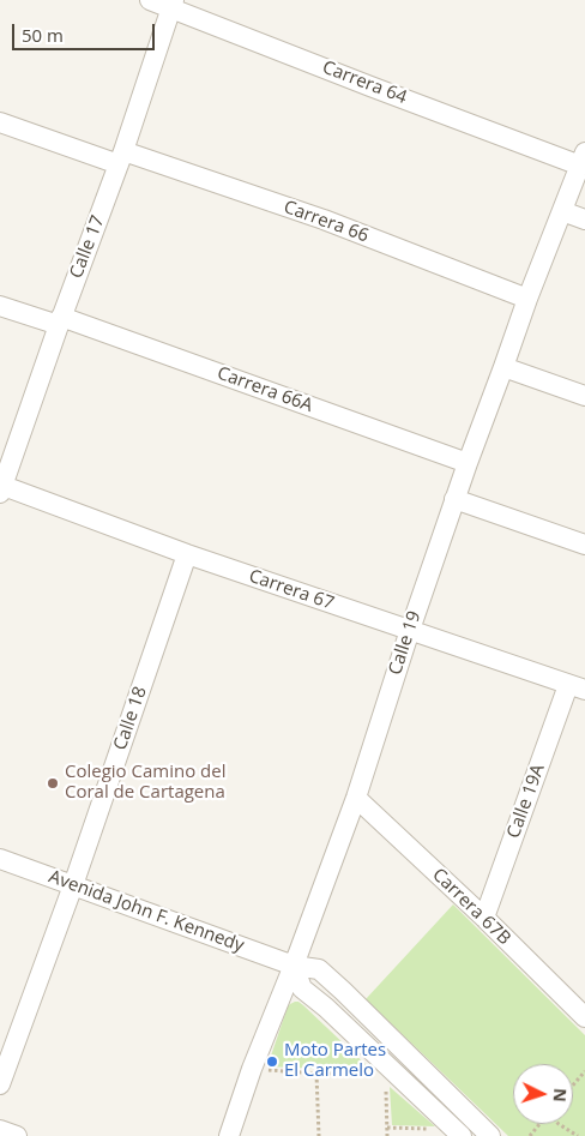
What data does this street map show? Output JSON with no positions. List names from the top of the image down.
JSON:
{
  "streets": {
    "street": [
      "Carrera 64",
      "Carrera 66",
      "Calle 17",
      "Carrera 66A",
      "Carrera 67",
      "Calle 19",
      "Calle 18",
      "Calle 19A",
      "Carrera 67B",
      "Avenida John F. Kennedy"
    ]
  },
  "crossings": [
    ["Carrera 64", "Calle 17"],
    ["Carrera 64", "Calle 19"],
    ["Carrera 66", "Calle 17"],
    ["Carrera 66", "Calle 19"],
    ["Calle 17", "Carrera 66A"],
    ["Calle 17", "Carrera 67"],
    ["Carrera 66A", "Calle 19"],
    ["Carrera 67", "Calle 19"],
    ["Carrera 67", "Calle 18"],
    ["Carrera 67", "Calle 19A"],
    ["Calle 19", "Carrera 67B"],
    ["Calle 19", "Avenida John F. Kennedy"],
    ["Calle 18", "Avenida John F. Kennedy"],
    ["Calle 19A", "Carrera 67B"]
  ],
  "places": ["Colegio Camino del Coral de Cartagena", "Moto Partes El Carmelo"],
  "scale_bar": "50 m",
  "north": "right"
}
